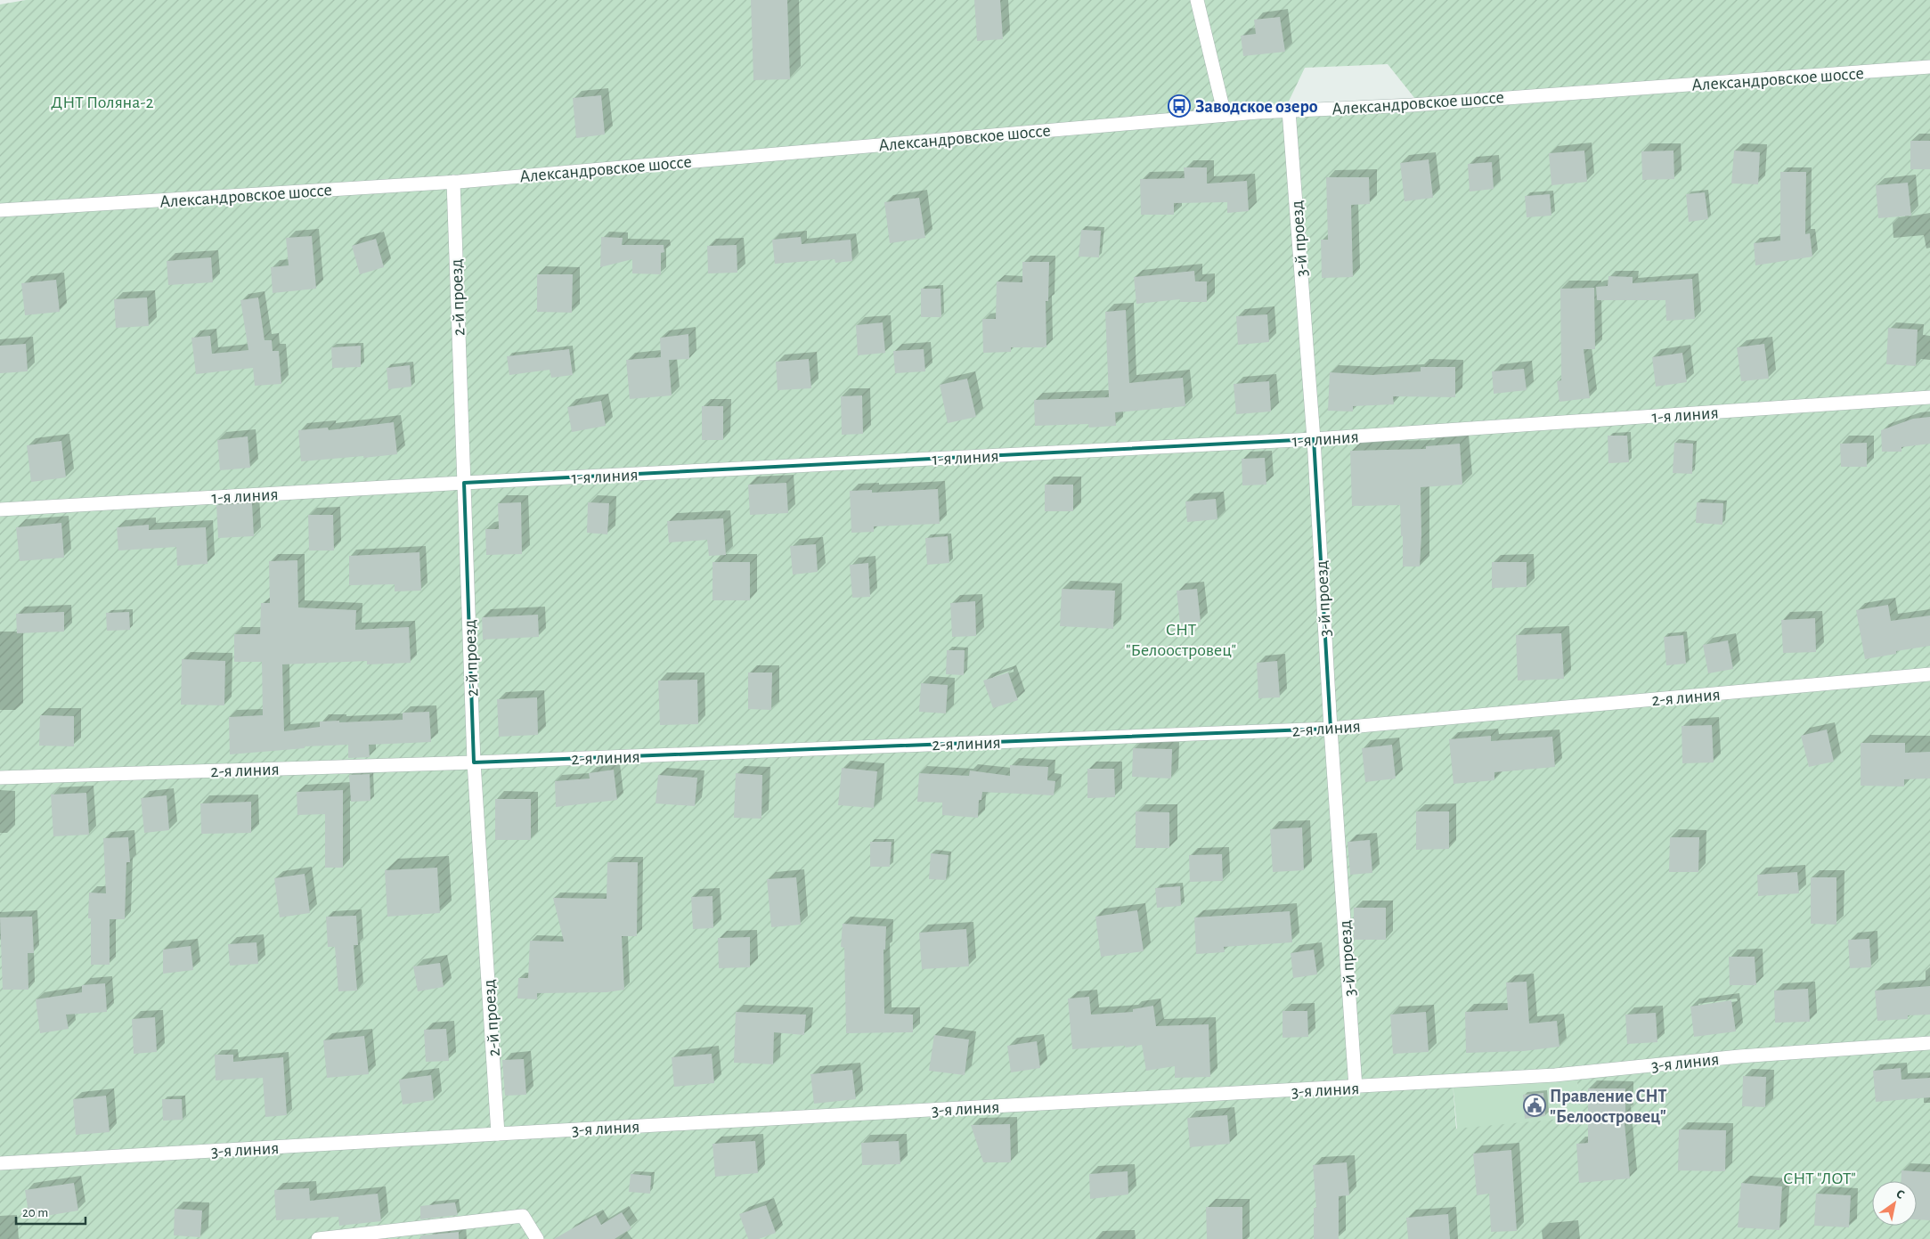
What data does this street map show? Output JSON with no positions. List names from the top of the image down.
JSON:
{
  "streets": {
    "street": [
      "Александровское шоссе",
      "3-й проезд",
      "2-й проезд",
      "1-я линия",
      "2-я линия",
      "3-я линия"
    ]
  },
  "crossings": [
    ["Александровское шоссе", "3-й проезд"],
    ["Александровское шоссе", "2-й проезд"],
    ["3-й проезд", "1-я линия"],
    ["3-й проезд", "2-я линия"],
    ["3-й проезд", "3-я линия"],
    ["2-й проезд", "1-я линия"],
    ["2-й проезд", "2-я линия"],
    ["2-й проезд", "3-я линия"]
  ],
  "parks": ["ДНТ Поляна-2", "СНТ \"Белоостровец\"", "СНТ \"ЛОТ\""],
  "places": {
    "bus stop": ["Заводское озеро"],
    "public building": ["Правление СНТ \"Белоостровец\""]
  },
  "scale_bar": "20 m",
  "north": "top right"
}
